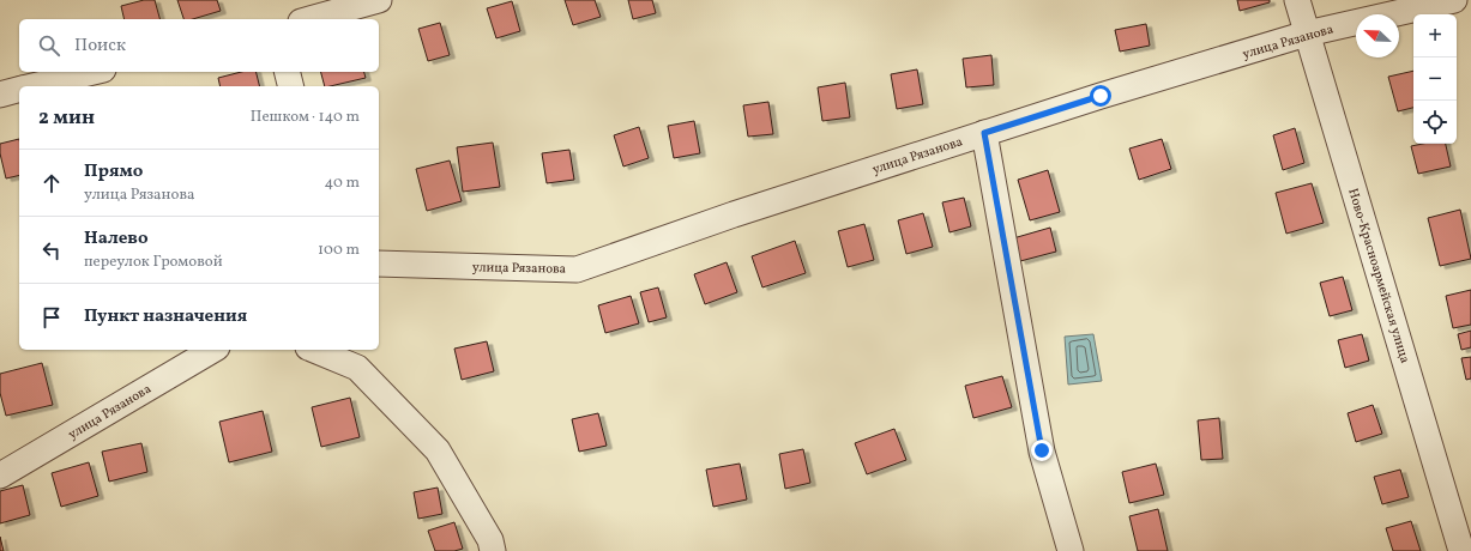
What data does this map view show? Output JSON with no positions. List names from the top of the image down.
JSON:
{
  "streets": {
    "street": ["улица Рязанова", "Ново-Красноармейская улица"]
  },
  "crossings": [
    ["улица Рязанова", "Ново-Красноармейская улица"]
  ],
  "north": "top left",
  "page": {
    "map_buttons": ["+", "−"],
    "search": "Поиск",
    "heading": ["2 мин", "Пешком · 140 m"],
    "list": [
      ["Прямо", "улица Рязанова", "40 m"],
      ["Налево", "переулок Громовой", "100 m"],
      "Пункт назначения"
    ]
  }
}
